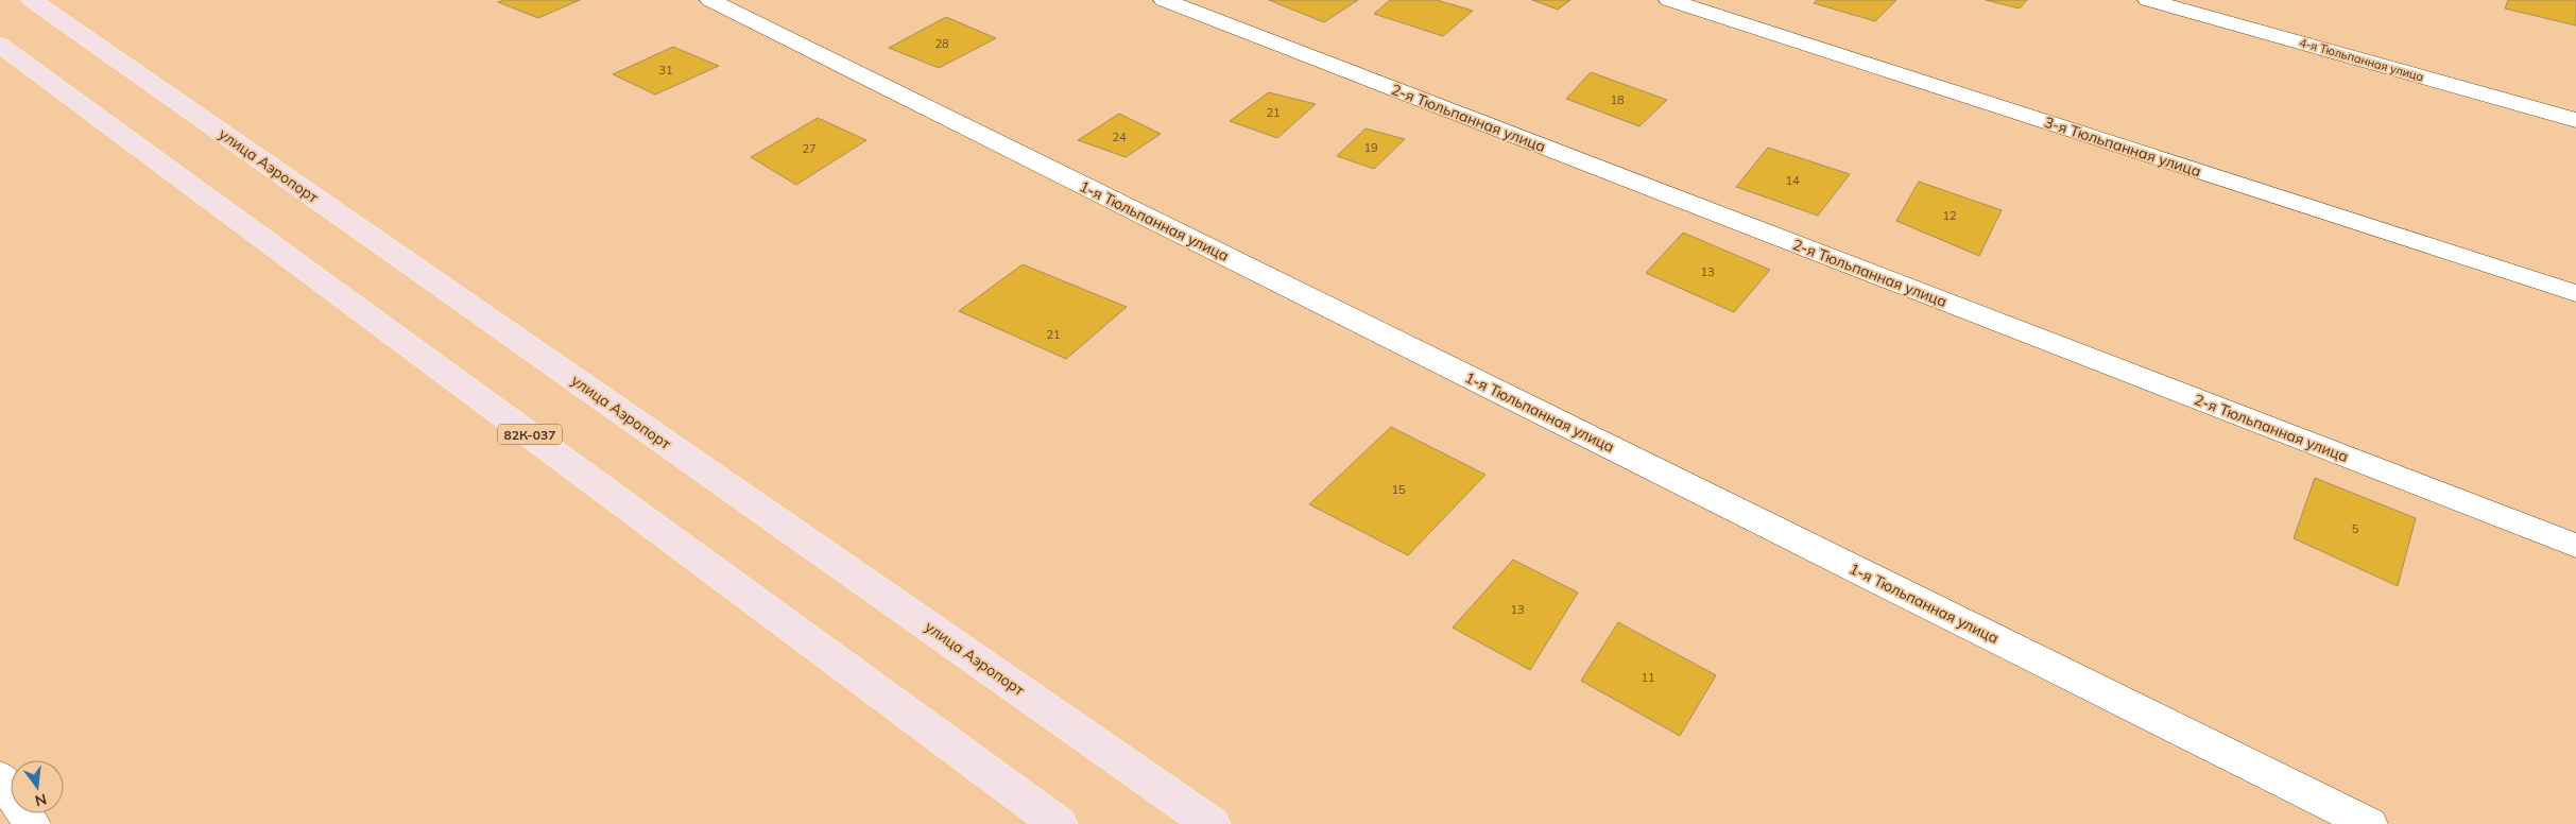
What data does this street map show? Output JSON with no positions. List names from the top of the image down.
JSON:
{
  "streets": {
    "main road": ["улица Аэропорт", "82К-037"],
    "street": [
      "4-я Тюльпанная улица",
      "2-я Тюльпанная улица",
      "3-я Тюльпанная улица",
      "1-я Тюльпанная улица"
    ]
  },
  "house_numbers": [
    "28",
    "31",
    "18",
    "21",
    "24",
    "19",
    "27",
    "14",
    "12",
    "13",
    "21",
    "15",
    "5",
    "13",
    "11"
  ],
  "north": "bottom"
}
